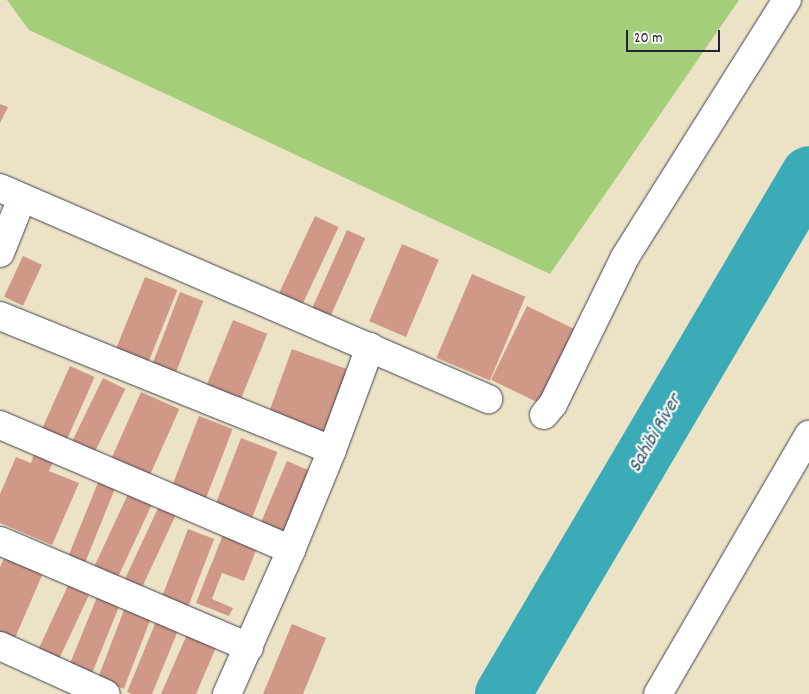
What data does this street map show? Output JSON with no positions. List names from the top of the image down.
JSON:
{
  "water": ["Sahibi River"],
  "scale_bar": "20 m"
}
